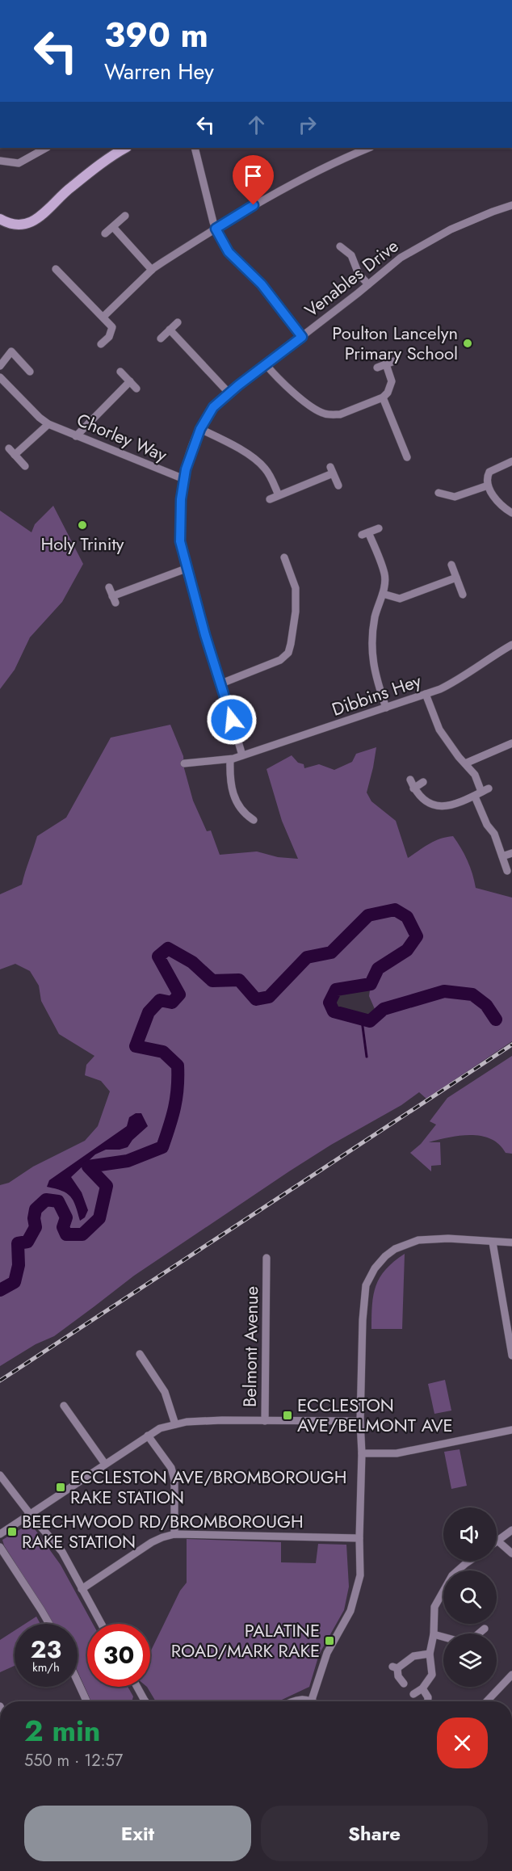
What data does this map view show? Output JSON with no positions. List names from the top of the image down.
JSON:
{
  "streets": {
    "street": [
      "Venables Drive",
      "Chorley Way",
      "Dibbins Hey",
      "Belmont Avenue"
    ]
  },
  "crossings": [
    ["Venables Drive", "Chorley Way"],
    ["Venables Drive", "Dibbins Hey"]
  ],
  "places": {
    "other": ["Poulton Lancelyn Primary School", "Holy Trinity"],
    "transit": [
      "ECCLESTON AVE/BELMONT AVE",
      "ECCLESTON AVE/BROMBOROUGH RAKE STATION",
      "BEECHWOOD RD/BROMBOROUGH RAKE STATION",
      "PALATINE ROAD/MARK RAKE"
    ]
  },
  "page": {
    "turn": ["390 m", "Warren Hey"],
    "speed": "23 km/h",
    "limit": "30",
    "heading": ["2 min", "550 m · 12:57"],
    "buttons": ["Exit", "Share"]
  }
}
